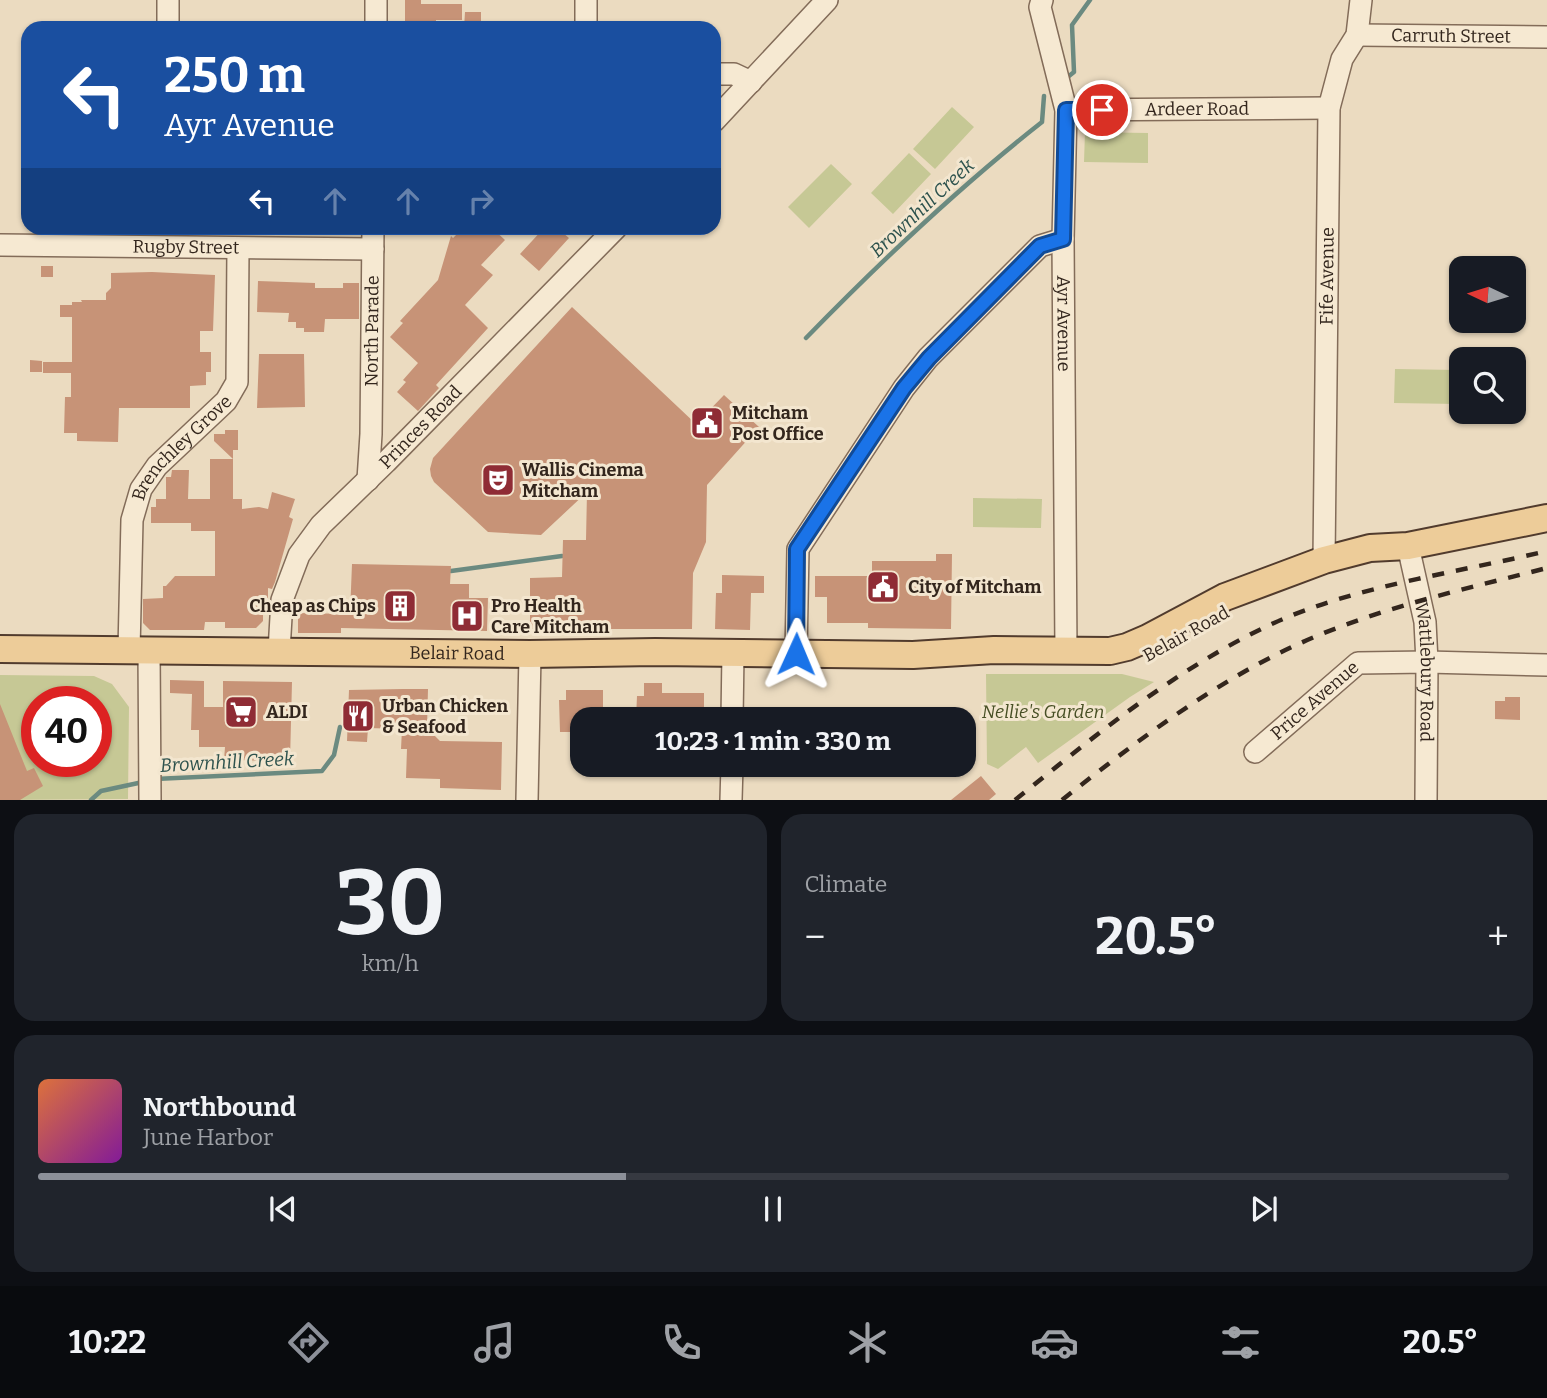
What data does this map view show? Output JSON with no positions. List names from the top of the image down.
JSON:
{
  "streets": {
    "main road": ["Belair Road"],
    "street": [
      "Carruth Street",
      "Ardeer Road",
      "Rugby Street",
      "Fife Avenue",
      "Ayr Avenue",
      "North Parade",
      "Princes Road",
      "Brenchley Grove",
      "Wattlebury Road",
      "Price Avenue"
    ]
  },
  "crossings": [
    ["Carruth Street", "Fife Avenue"],
    ["Ardeer Road", "Fife Avenue"],
    ["Ardeer Road", "Ayr Avenue"],
    ["Rugby Street", "North Parade"],
    ["Rugby Street", "Brenchley Grove"],
    ["Fife Avenue", "Belair Road"],
    ["Ayr Avenue", "Belair Road"],
    ["North Parade", "Princes Road"],
    ["Princes Road", "Belair Road"],
    ["Brenchley Grove", "Belair Road"],
    ["Belair Road", "Wattlebury Road"],
    ["Wattlebury Road", "Price Avenue"]
  ],
  "water": ["Brownhill Creek"],
  "parks": ["Nellie's Garden"],
  "places": {
    "public building": ["Mitcham Post Office", "City of Mitcham"],
    "theatre": ["Wallis Cinema Mitcham"],
    "building": ["Cheap as Chips"],
    "hospital": ["Pro Health Care Mitcham"],
    "supermarket": ["ALDI"],
    "restaurant": ["Urban Chicken & Seafood"]
  },
  "north": "left",
  "page": {
    "turn": ["250 m", "Ayr Avenue"],
    "limit": "40",
    "trip": "10:23 · 1 min · 330 m",
    "tile": [
      ["30", "km/h"],
      "Climate"
    ],
    "heat": ["−", "20.5°", "+"],
    "song": ["Northbound", "June Harbor"],
    "tabs": ["10:22", "20.5°"]
  }
}
